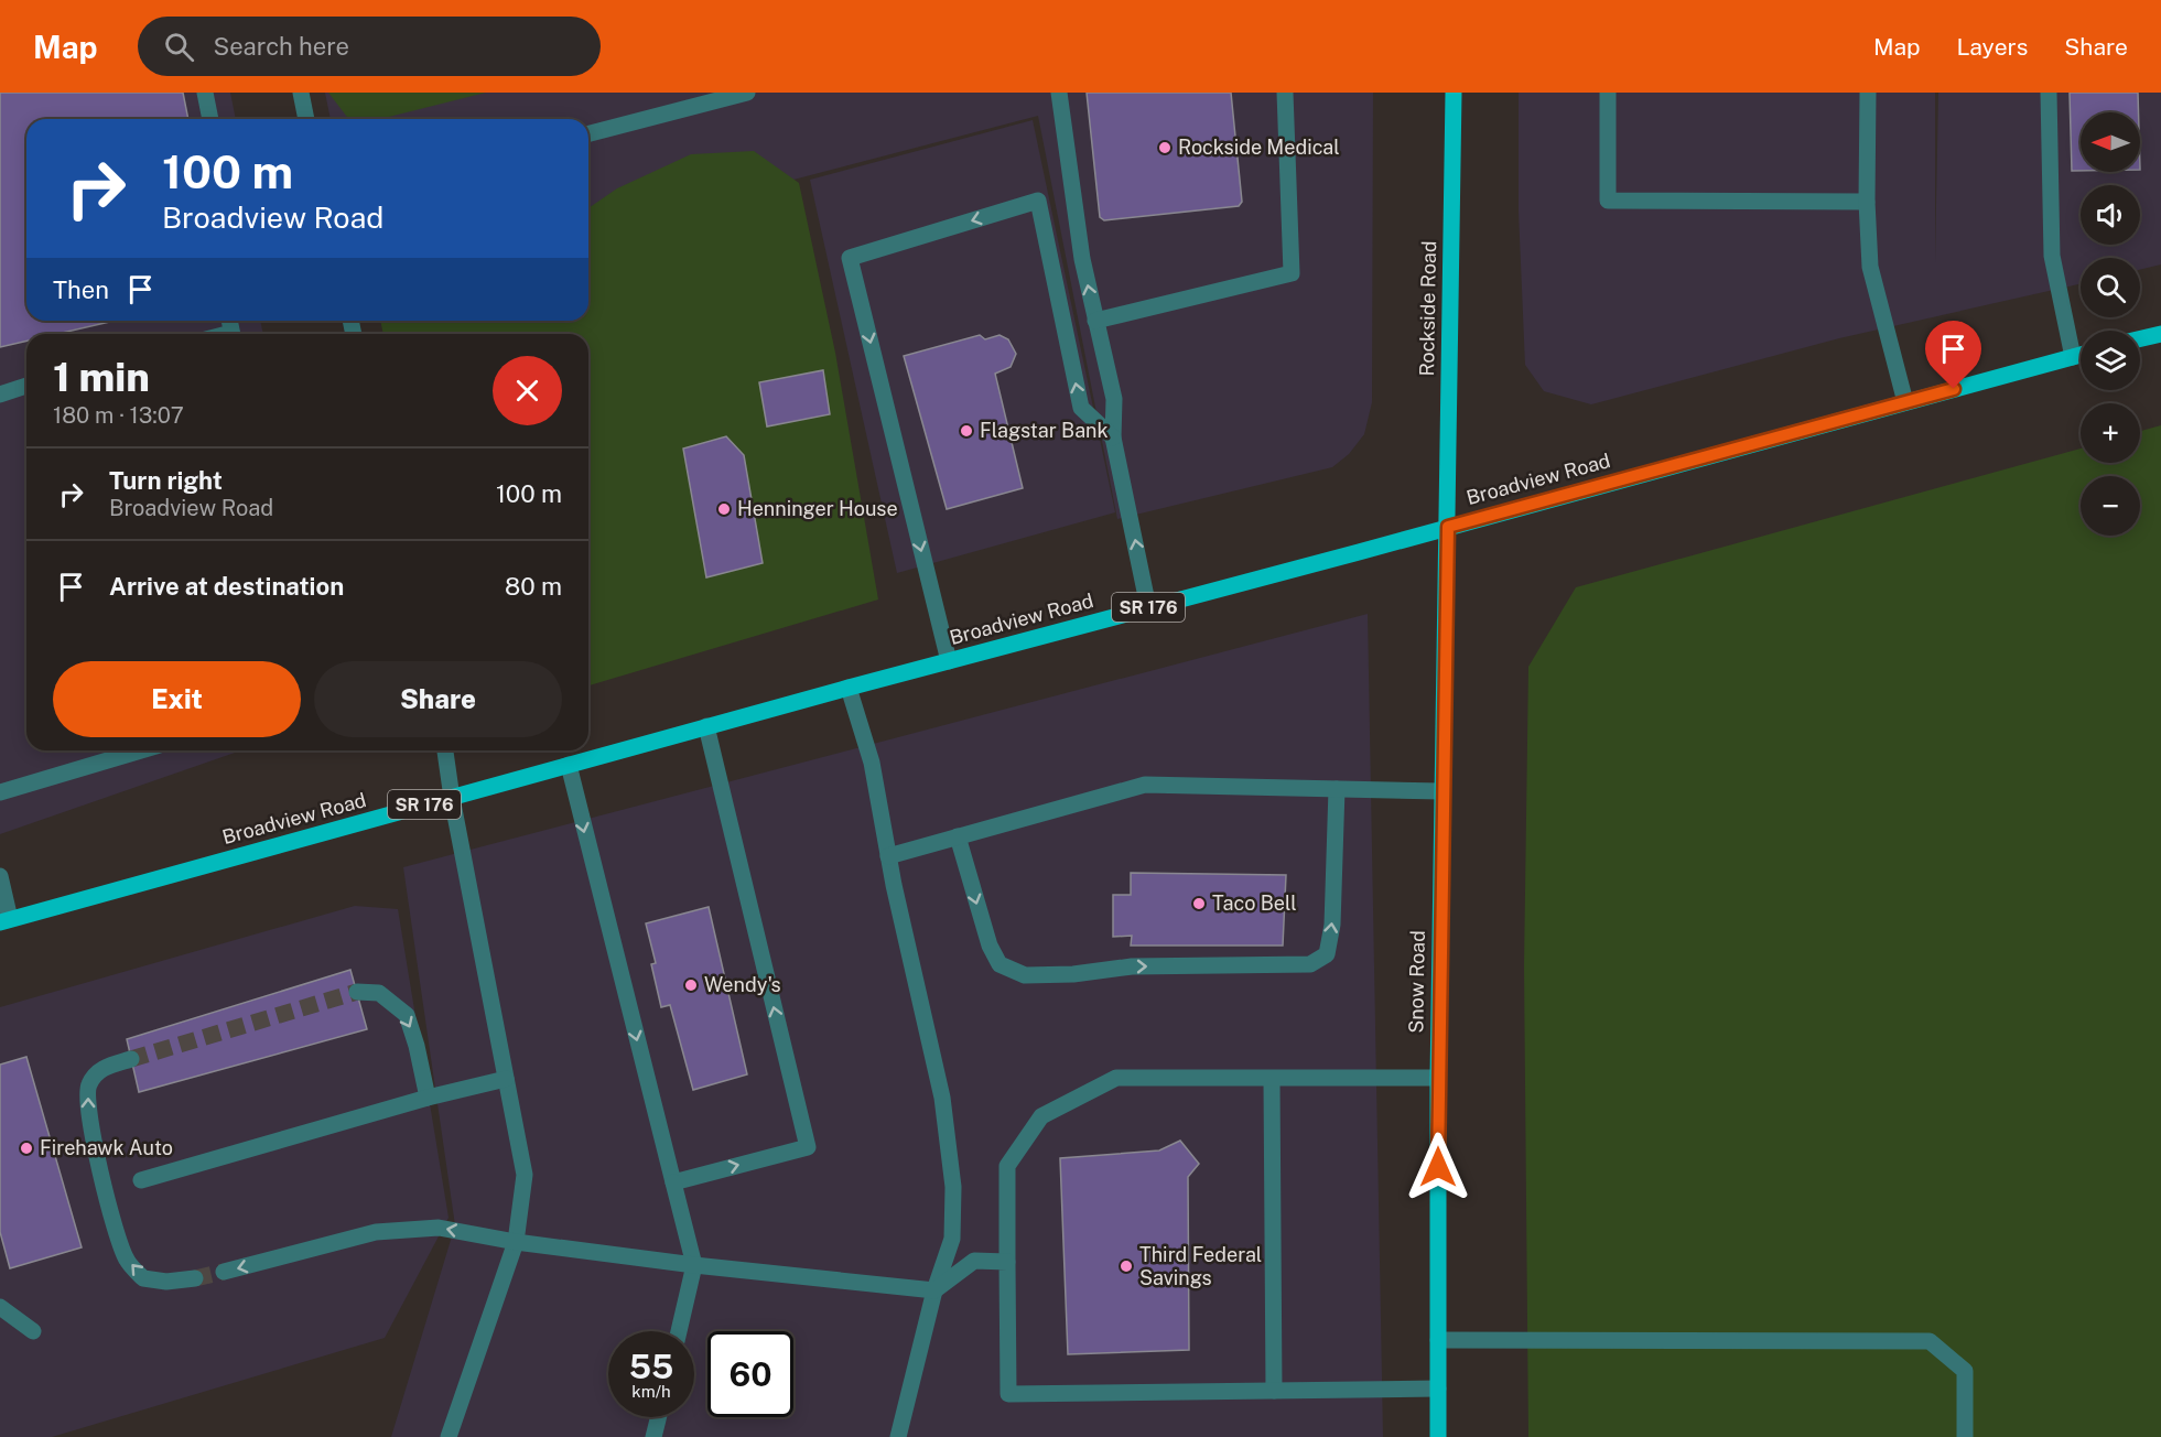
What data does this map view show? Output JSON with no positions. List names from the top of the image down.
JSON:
{
  "streets": {
    "main road": [
      "Rockside Road",
      "Broadview Road",
      "SR 176",
      "Snow Road"
    ]
  },
  "crossings": [
    ["Rockside Road", "Broadview Road"],
    ["Rockside Road", "Snow Road"],
    ["Broadview Road", "Snow Road"]
  ],
  "places": [
    "Rockside Medical",
    "Flagstar Bank",
    "Henninger House",
    "Taco Bell",
    "Wendy's",
    "Firehawk Auto",
    "Third Federal Savings"
  ],
  "north": "left",
  "page": {
    "header": "Map",
    "search": "Search here",
    "nav": ["Map", "Layers", "Share"],
    "map_buttons": ["+", "−"],
    "turn": ["100 m", "Broadview Road"],
    "then": "Then",
    "heading": ["1 min", "180 m · 13:07"],
    "list": [
      {
        "name": "Turn right",
        "note": "Broadview Road",
        "value": "100 m"
      },
      {
        "name": "Arrive at destination",
        "value": "80 m"
      }
    ],
    "buttons": ["Exit", "Share"],
    "speed": "55 km/h",
    "limit": "60"
  }
}
